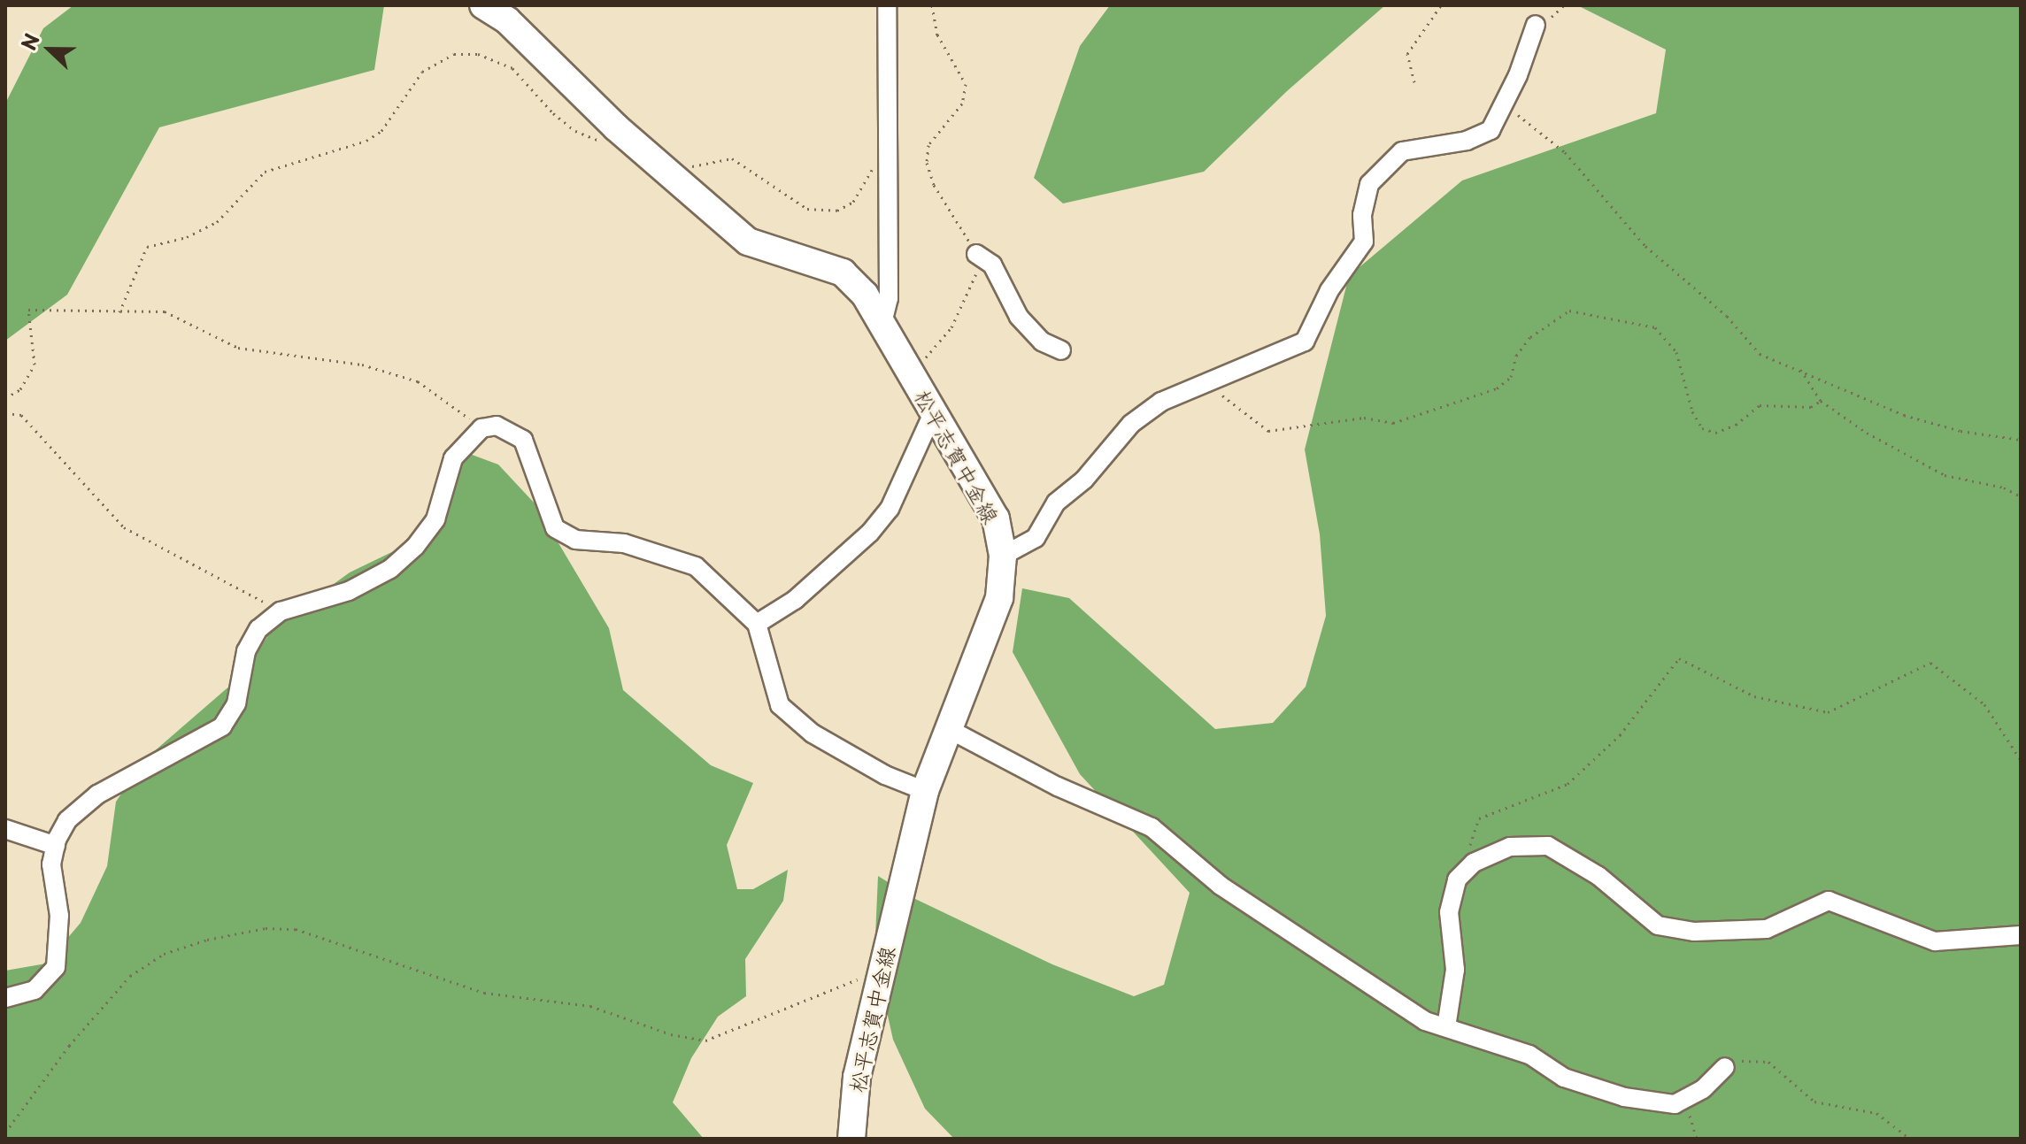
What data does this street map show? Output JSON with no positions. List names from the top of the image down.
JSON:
{
  "streets": {
    "main road": ["松平志賀中金線"]
  },
  "north": "left"
}
